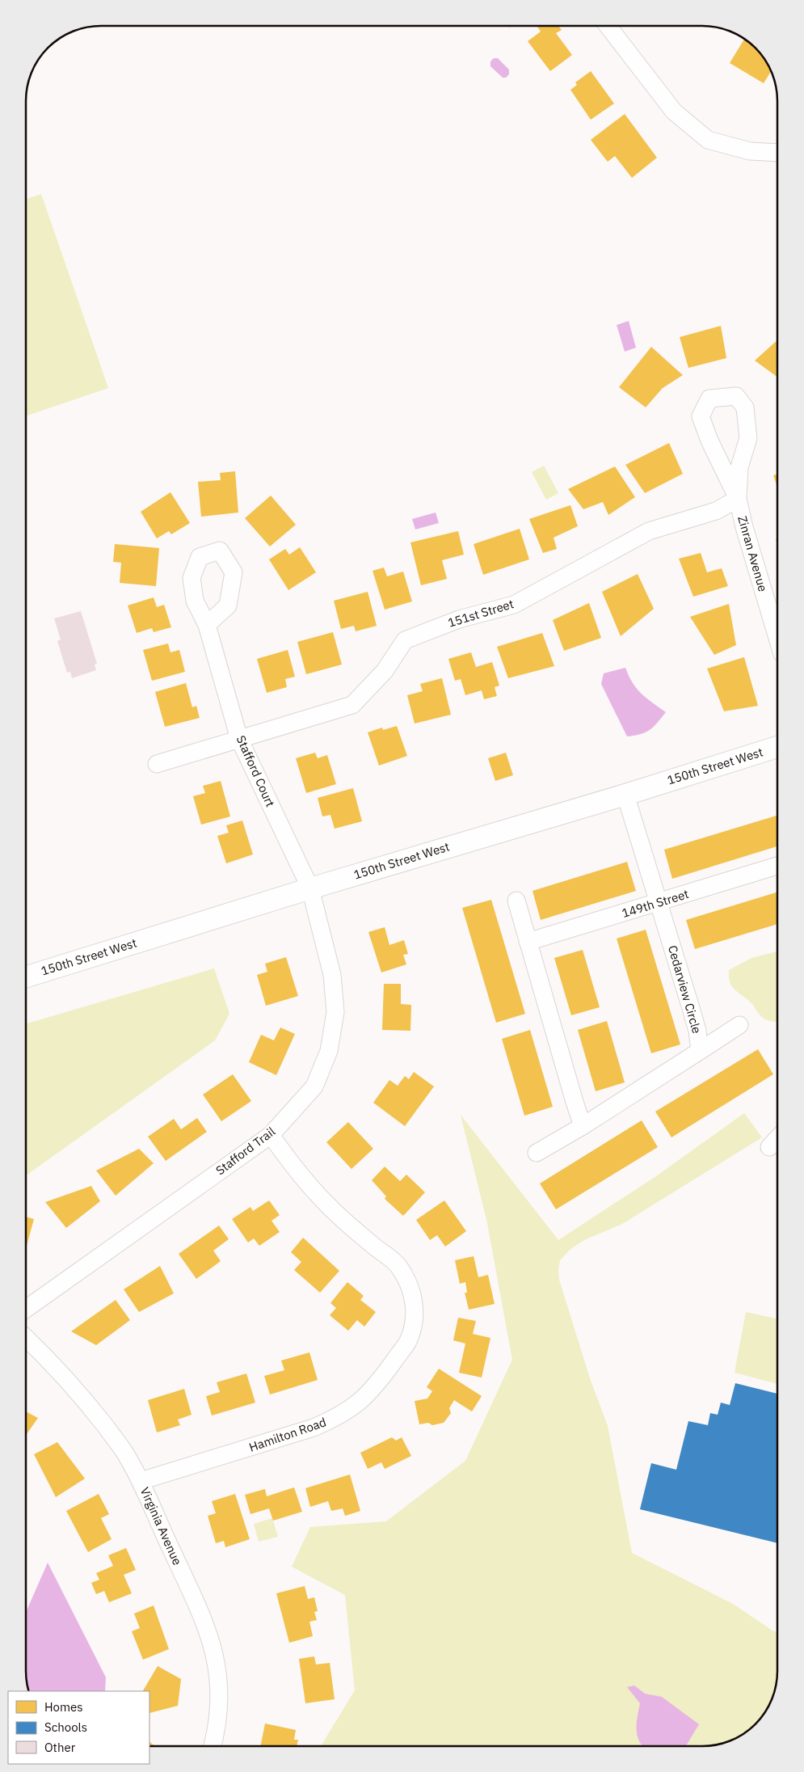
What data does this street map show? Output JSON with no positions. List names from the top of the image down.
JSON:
{
  "streets": {
    "street": [
      "Zinran Avenue",
      "151st Street",
      "150th Street West",
      "Stafford Court",
      "149th Street",
      "Cedarview Circle",
      "Stafford Trail",
      "Hamilton Road",
      "Virginia Avenue"
    ]
  },
  "crossings": [
    ["Zinran Avenue", "151st Street"],
    ["151st Street", "Stafford Court"],
    ["150th Street West", "Stafford Court"],
    ["150th Street West", "Cedarview Circle"],
    ["150th Street West", "Stafford Trail"],
    ["Stafford Court", "Stafford Trail"],
    ["149th Street", "Cedarview Circle"],
    ["Stafford Trail", "Hamilton Road"],
    ["Hamilton Road", "Virginia Avenue"]
  ],
  "legend": ["Homes", "Schools", "Other"]
}
